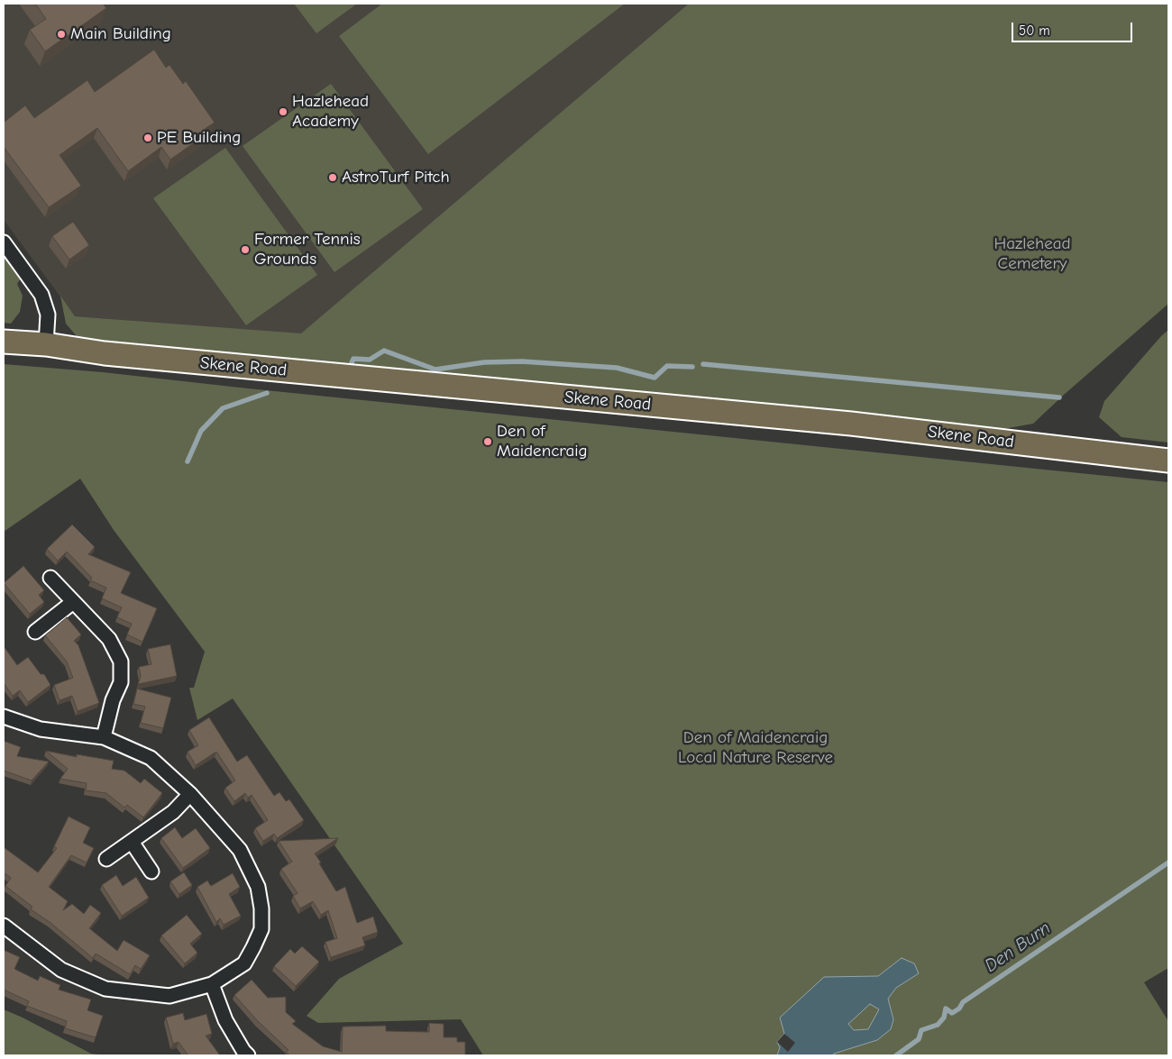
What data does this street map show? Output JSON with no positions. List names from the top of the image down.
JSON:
{
  "streets": {
    "main road": ["Skene Road"]
  },
  "water": ["Den Burn"],
  "parks": ["Hazlehead Cemetery", "Den of Maidencraig Local Nature Reserve"],
  "places": [
    "Main Building",
    "Hazlehead Academy",
    "PE Building",
    "AstroTurf Pitch",
    "Former Tennis Grounds",
    "Den of Maidencraig"
  ],
  "scale_bar": "50 m"
}
